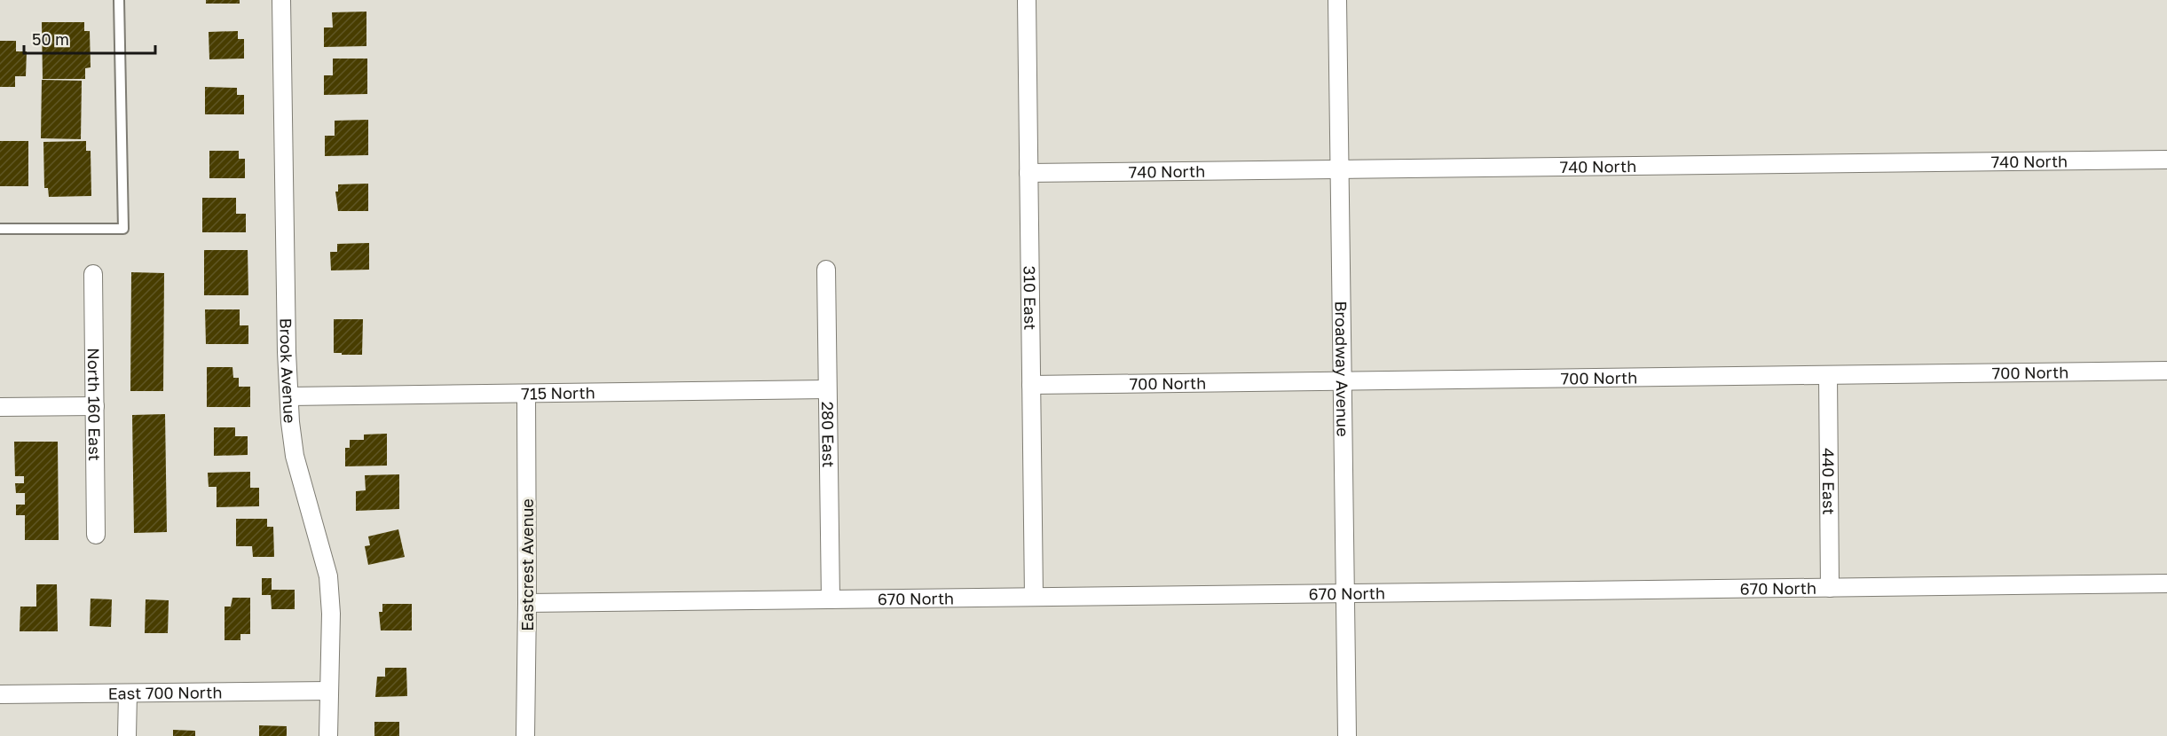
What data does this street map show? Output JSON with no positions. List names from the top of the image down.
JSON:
{
  "streets": {
    "street": [
      "740 North",
      "310 East",
      "Broadway Avenue",
      "Brook Avenue",
      "700 North",
      "715 North",
      "North 160 East",
      "280 East",
      "440 East",
      "Eastcrest Avenue",
      "670 North",
      "East 700 North"
    ]
  },
  "crossings": [
    ["740 North", "310 East"],
    ["740 North", "Broadway Avenue"],
    ["310 East", "700 North"],
    ["310 East", "670 North"],
    ["Broadway Avenue", "700 North"],
    ["Broadway Avenue", "670 North"],
    ["Brook Avenue", "715 North"],
    ["Brook Avenue", "East 700 North"],
    ["700 North", "440 East"],
    ["715 North", "280 East"],
    ["715 North", "Eastcrest Avenue"],
    ["280 East", "670 North"],
    ["440 East", "670 North"],
    ["Eastcrest Avenue", "670 North"]
  ],
  "scale_bar": "50 m"
}
